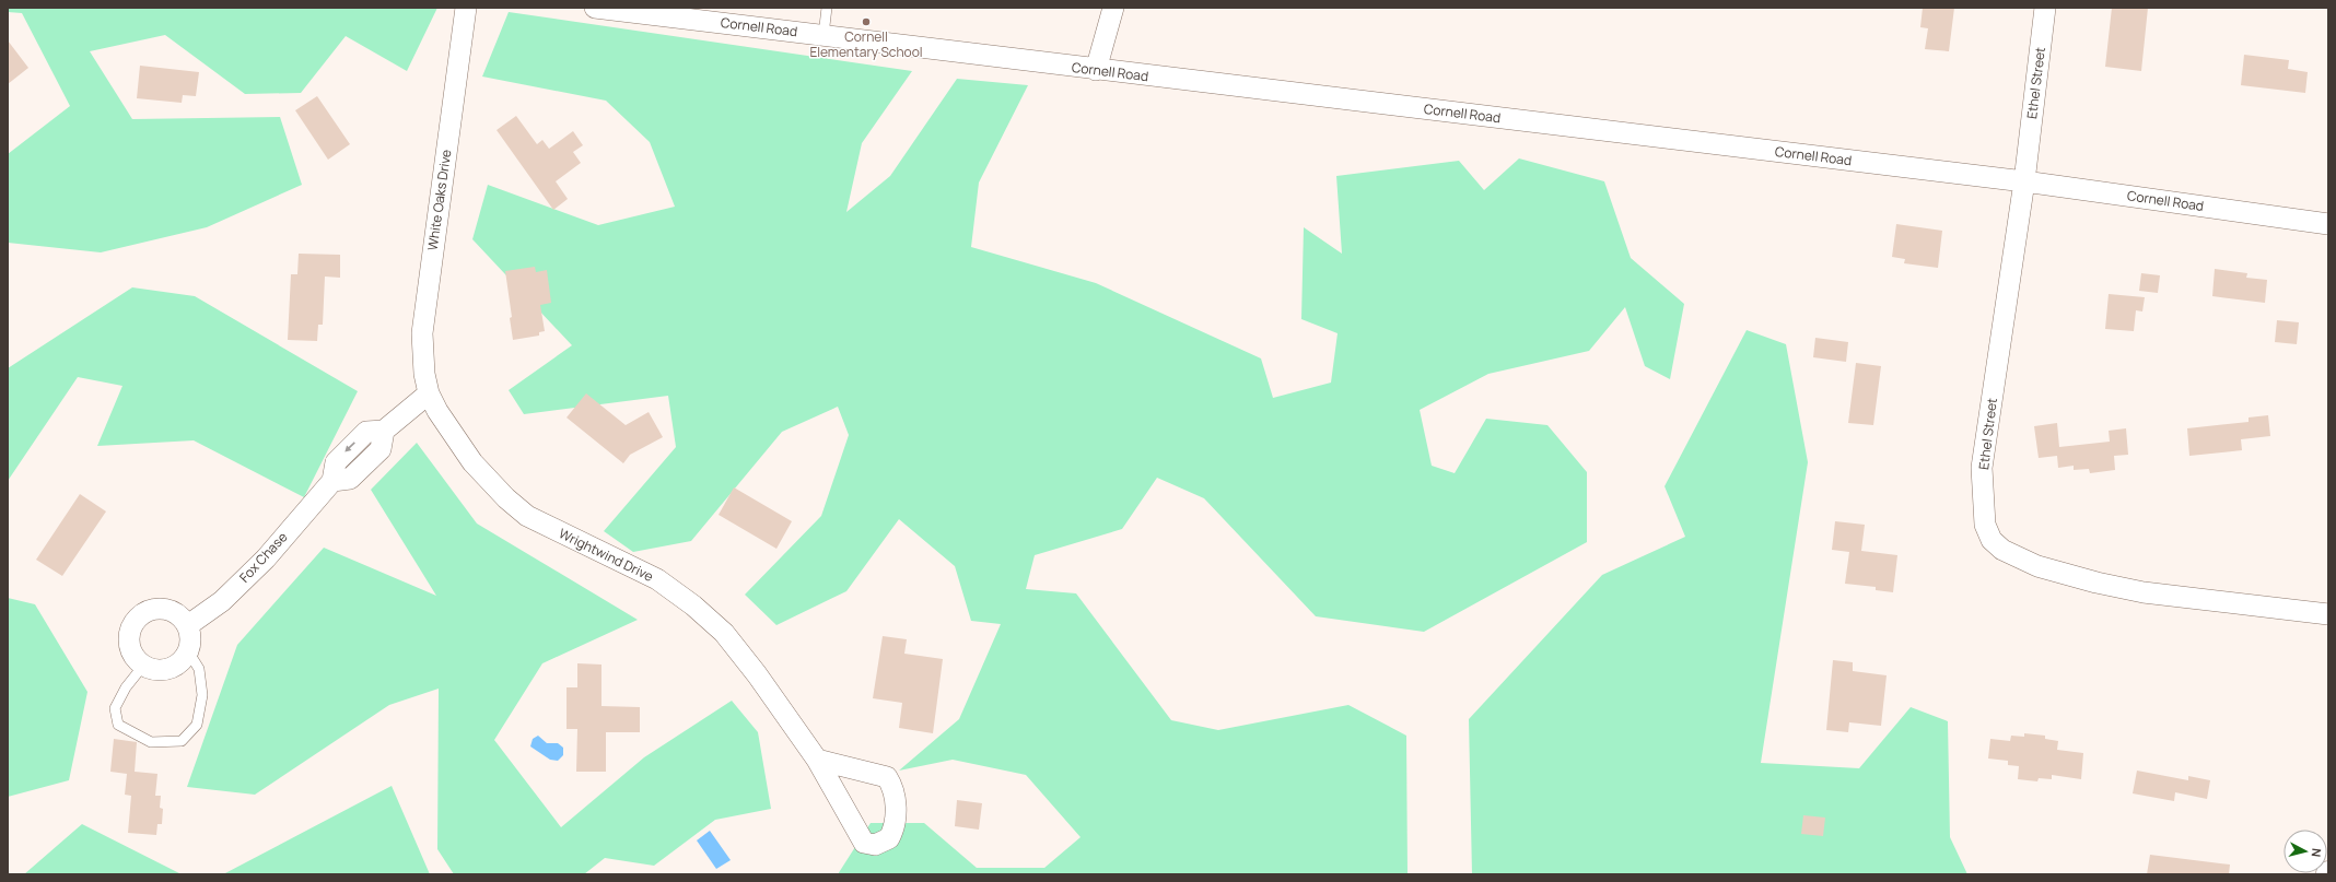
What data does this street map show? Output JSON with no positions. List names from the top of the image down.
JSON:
{
  "streets": {
    "street": [
      "Cornell Road",
      "Ethel Street",
      "White Oaks Drive",
      "Wrightwind Drive",
      "Fox Chase"
    ]
  },
  "crossings": [
    ["Cornell Road", "Ethel Street"],
    ["White Oaks Drive", "Wrightwind Drive"],
    ["White Oaks Drive", "Fox Chase"],
    ["Wrightwind Drive", "Fox Chase"]
  ],
  "places": ["Cornell Elementary School"],
  "north": "right"
}
